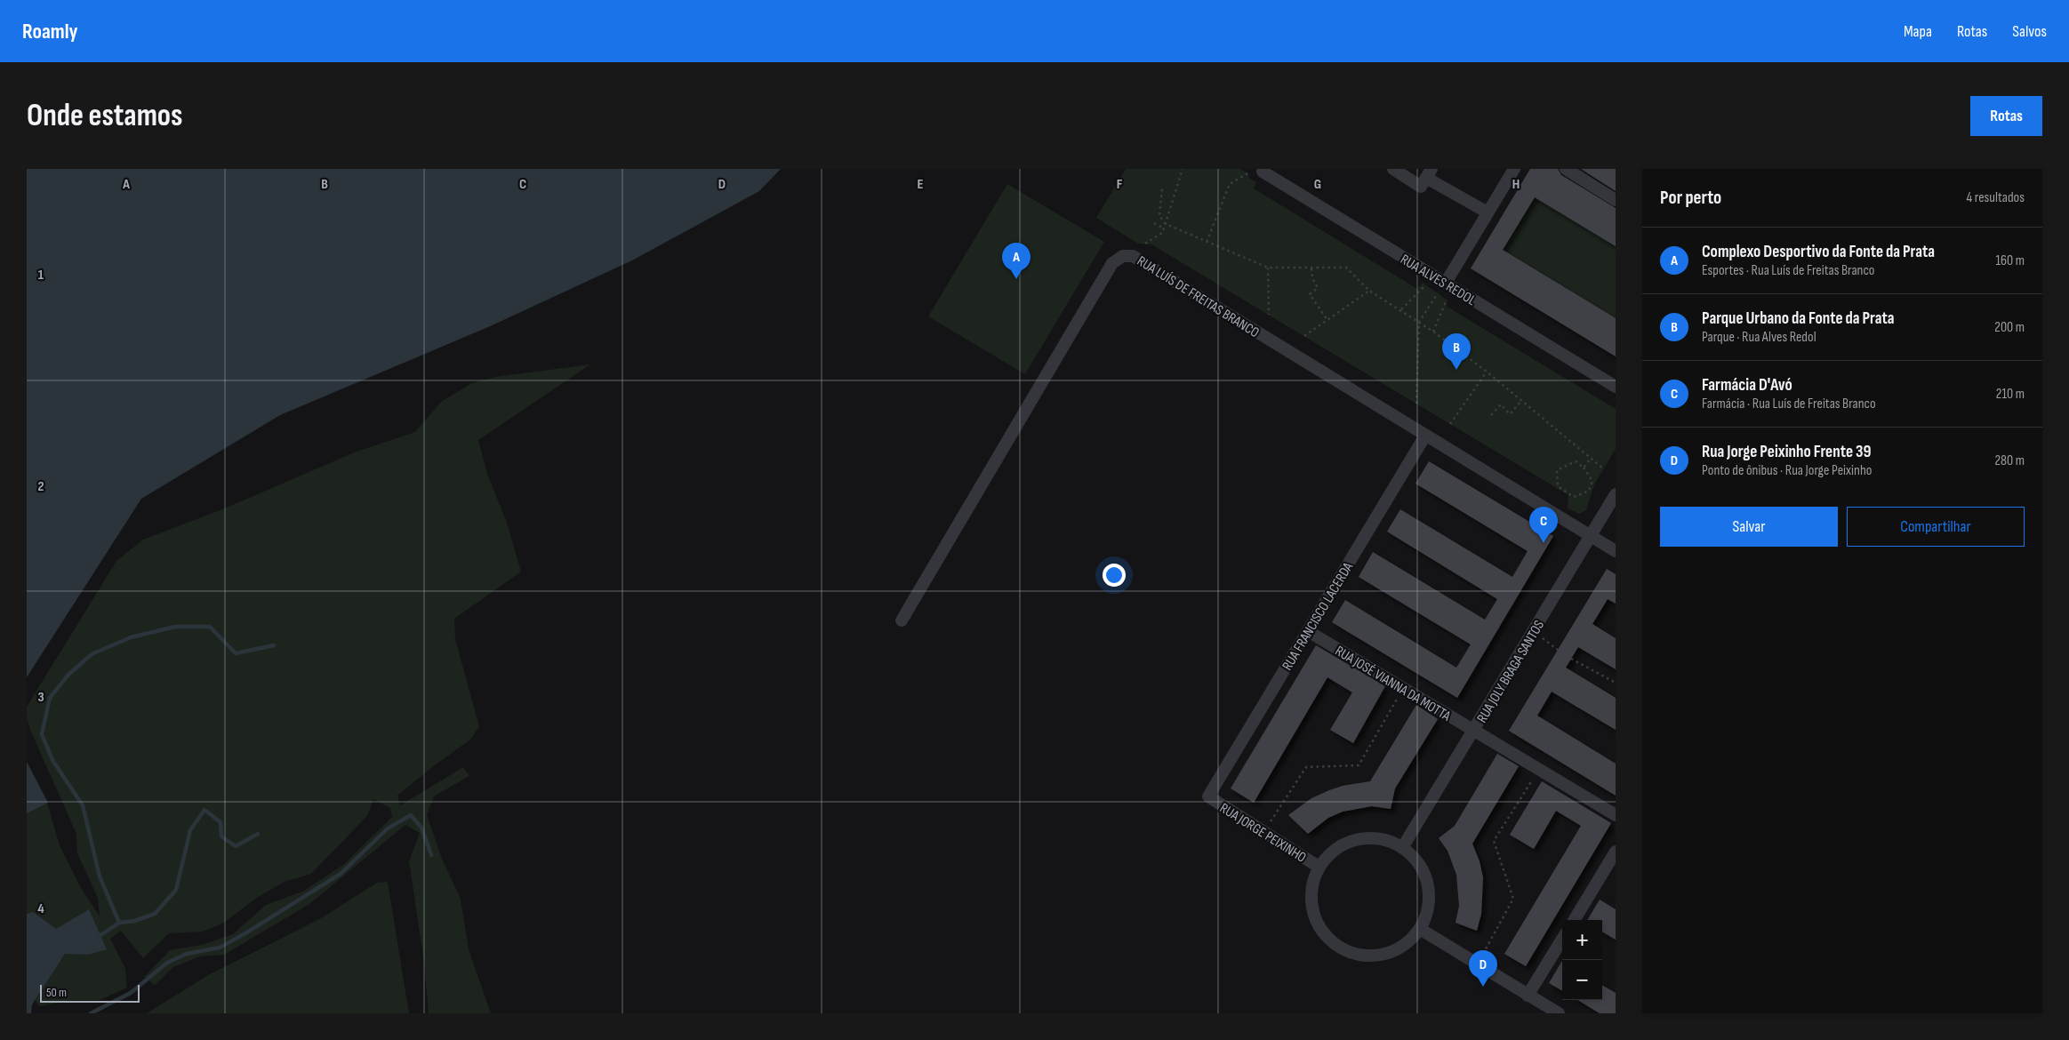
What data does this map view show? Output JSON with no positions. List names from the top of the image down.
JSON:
{
  "streets": {
    "street": [
      "RUA ALVES REDOL",
      "RUA LUÍS DE FREITAS BRANCO",
      "RUA FRANCISCO LACERDA",
      "RUA JOLY BRAGA SANTOS",
      "RUA JOSÉ VIANNA DA MOTTA",
      "RUA JORGE PEIXINHO"
    ]
  },
  "crossings": [
    ["RUA LUÍS DE FREITAS BRANCO", "RUA FRANCISCO LACERDA"],
    ["RUA LUÍS DE FREITAS BRANCO", "RUA JOLY BRAGA SANTOS"],
    ["RUA FRANCISCO LACERDA", "RUA JOSÉ VIANNA DA MOTTA"],
    ["RUA FRANCISCO LACERDA", "RUA JORGE PEIXINHO"],
    ["RUA JOLY BRAGA SANTOS", "RUA JOSÉ VIANNA DA MOTTA"],
    ["RUA JOLY BRAGA SANTOS", "RUA JORGE PEIXINHO"]
  ],
  "scale_bar": "50 m",
  "page": {
    "header": "Roamly",
    "nav": ["Mapa", "Rotas", "Salvos"],
    "buttons": [
      "Rotas",
      ["Salvar", "Compartilhar"]
    ],
    "title": "Onde estamos",
    "heading": ["Por perto", "4 resultados"],
    "list": [
      {
        "mark": "A",
        "name": "Complexo Desportivo da Fonte da Prata",
        "note": "Esportes · Rua Luís de Freitas Branco",
        "value": "160 m"
      },
      {
        "mark": "B",
        "name": "Parque Urbano da Fonte da Prata",
        "note": "Parque · Rua Alves Redol",
        "value": "200 m"
      },
      {
        "mark": "C",
        "name": "Farmácia D'Avó",
        "note": "Farmácia · Rua Luís de Freitas Branco",
        "value": "210 m"
      },
      {
        "mark": "D",
        "name": "Rua Jorge Peixinho Frente 39",
        "note": "Ponto de ônibus · Rua Jorge Peixinho",
        "value": "280 m"
      }
    ],
    "pins": [
      "A",
      "B",
      "C",
      "D"
    ],
    "map_buttons": ["+", "−"],
    "scale": "50 m"
  },
  "grid": {
    "columns": [
      "A",
      "B",
      "C",
      "D",
      "E",
      "F",
      "G",
      "H"
    ],
    "rows": [
      "1",
      "2",
      "3",
      "4"
    ]
  }
}
